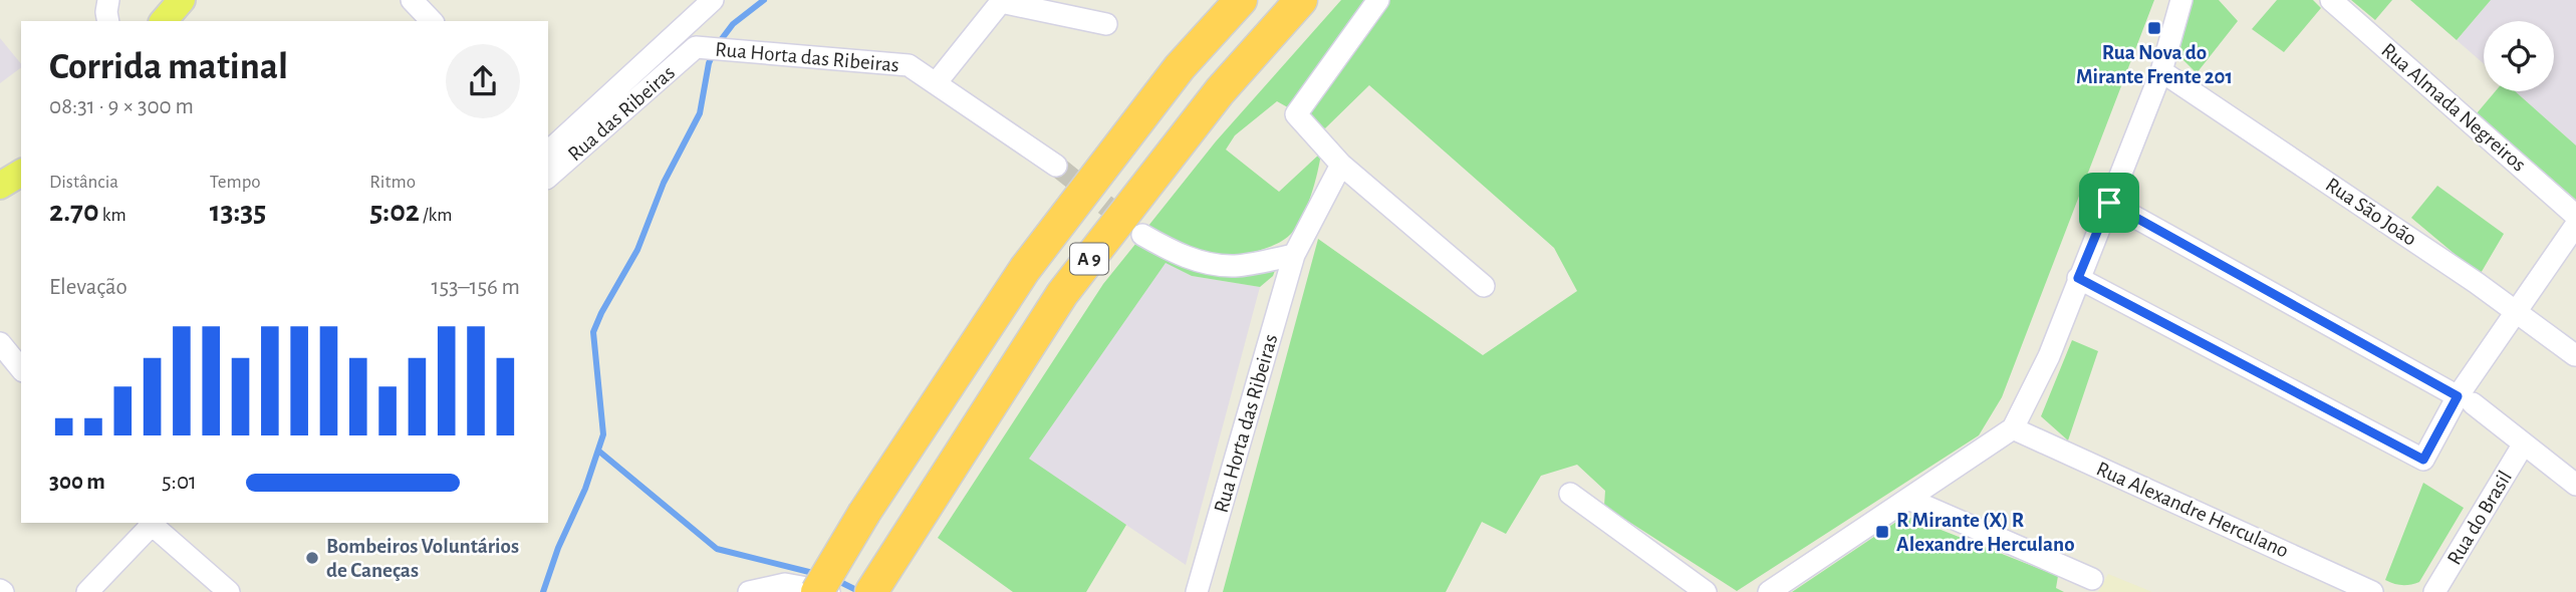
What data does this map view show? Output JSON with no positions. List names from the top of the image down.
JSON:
{
  "streets": {
    "highway": ["A 9"],
    "street": [
      "Rua Horta das Ribeiras",
      "Rua Almada Negreiros",
      "Rua das Ribeiras",
      "Rua São João",
      "Rua Alexandre Herculano",
      "Rua do Brasil"
    ]
  },
  "crossings": [
    ["Rua Horta das Ribeiras", "Rua das Ribeiras"]
  ],
  "places": {
    "transit": ["Rua Nova do Mirante Frente 201", "R Mirante (X) R Alexandre Herculano"],
    "other": ["Bombeiros Voluntários de Caneças"]
  },
  "page": {
    "heading": ["Corrida matinal", "08:31 · 9 × 300 m"],
    "stats": [
      ["Distância", "2.70 km"],
      ["Tempo", "13:35"],
      ["Ritmo", "5:02 /km"]
    ],
    "chart": ["Elevação", "153–156 m"],
    "list": [
      {
        "name": "300 m",
        "note": "5:01"
      }
    ]
  }
}
